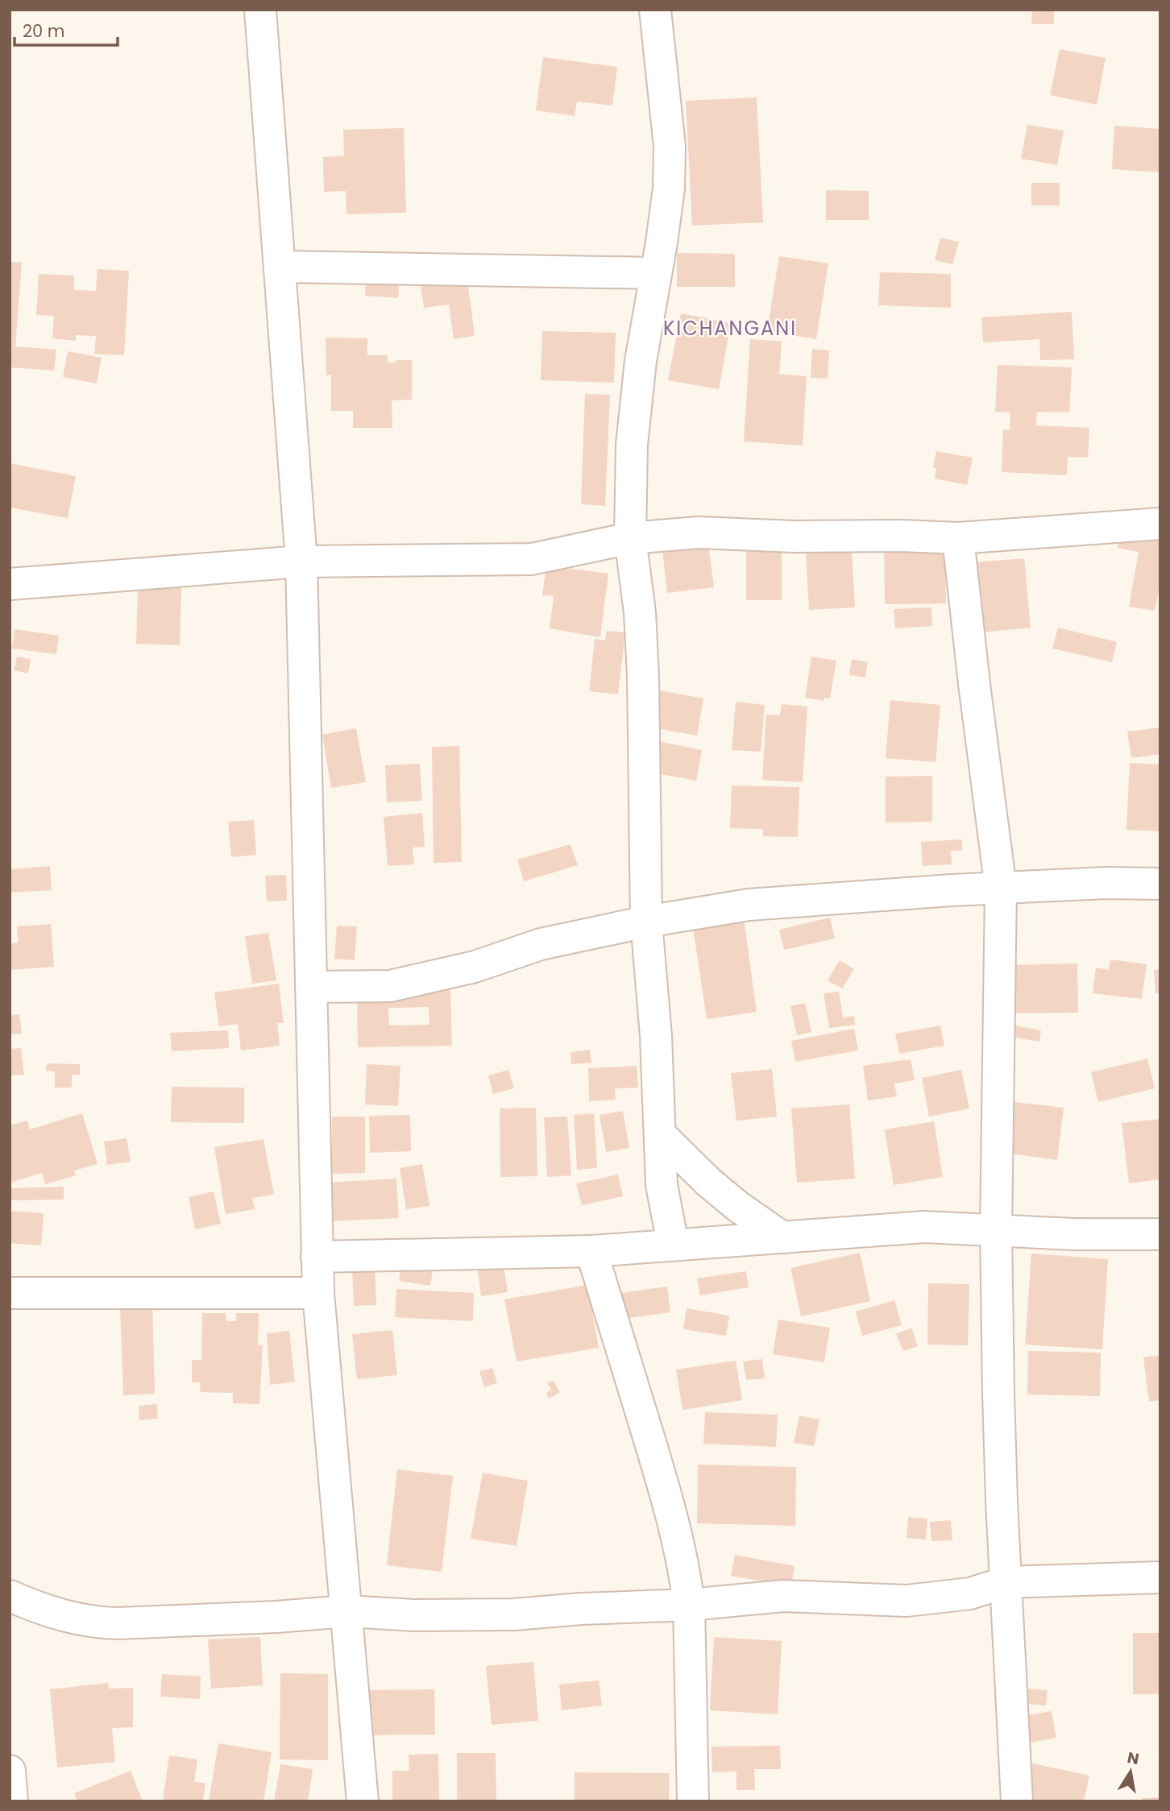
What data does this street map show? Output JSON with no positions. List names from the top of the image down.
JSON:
{
  "districts": ["KICHANGANI"],
  "scale_bar": "20 m",
  "north": "top"
}
